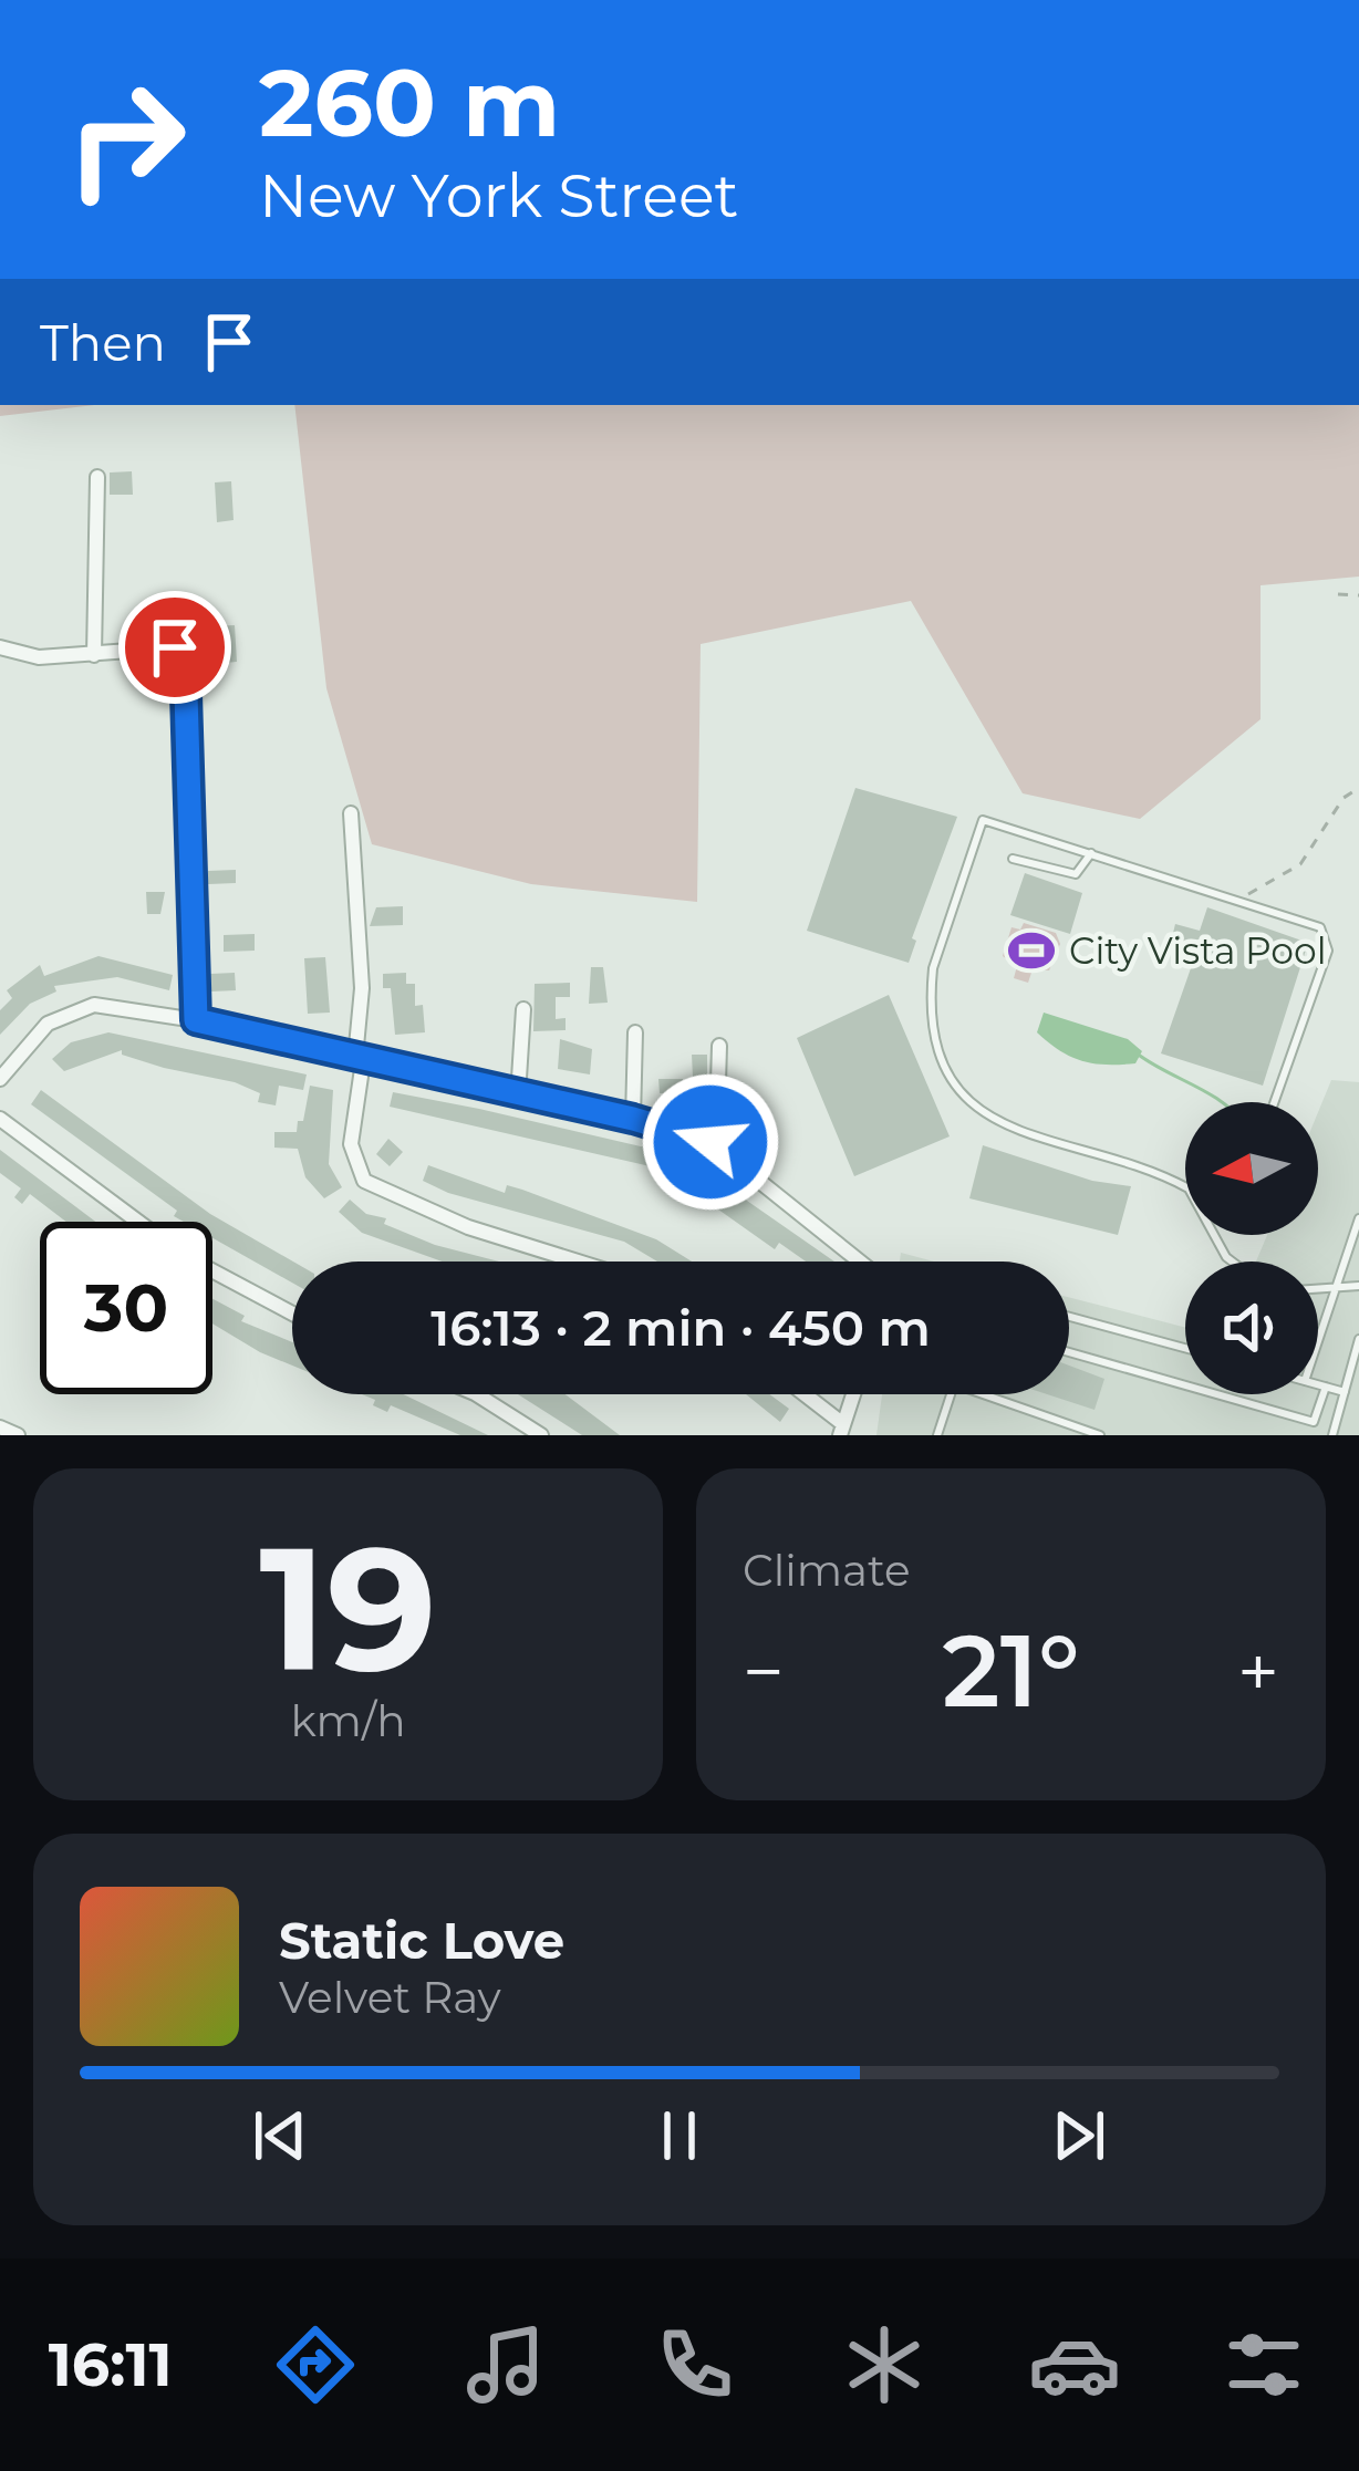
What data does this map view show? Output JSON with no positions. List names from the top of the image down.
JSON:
{
  "places": {
    "sports": ["City Vista Pool"]
  },
  "north": "left",
  "page": {
    "turn": ["260 m", "New York Street"],
    "then": "Then",
    "limit": "30",
    "trip": "16:13 · 2 min · 450 m",
    "tile": [
      ["19", "km/h"],
      "Climate"
    ],
    "heat": ["−", "21°", "+"],
    "song": ["Static Love", "Velvet Ray"],
    "tabs": "16:11"
  }
}
